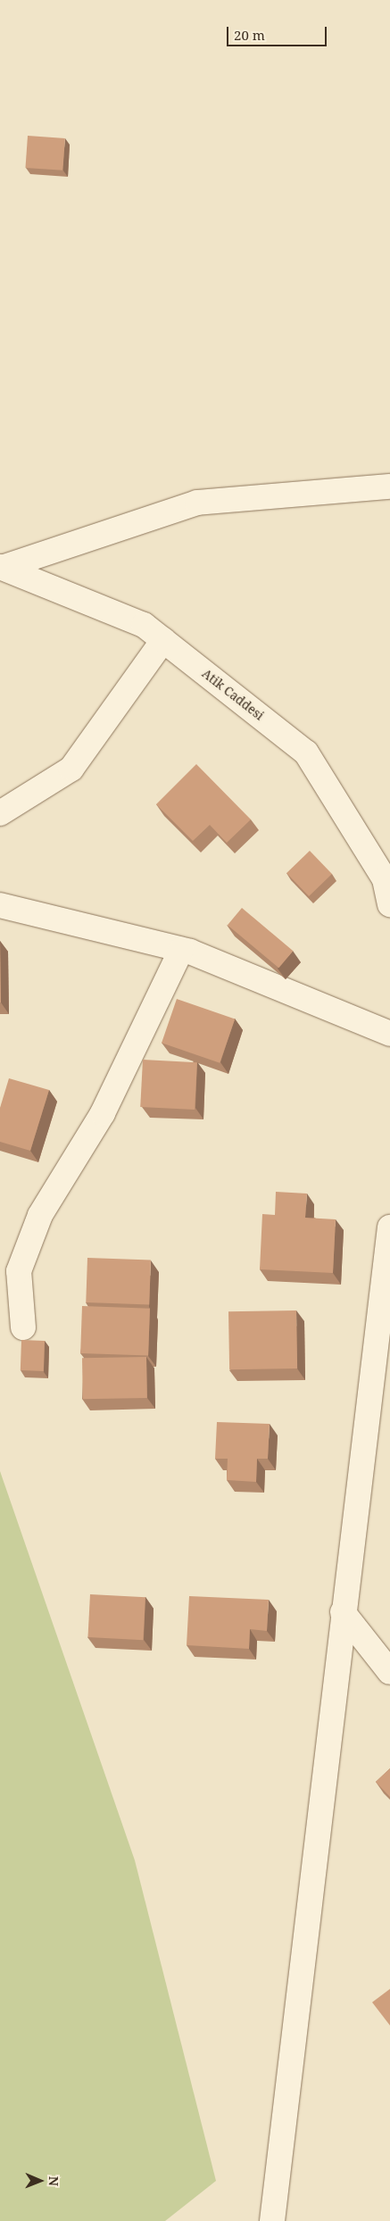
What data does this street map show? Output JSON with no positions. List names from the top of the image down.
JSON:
{
  "streets": {
    "street": ["Atik Caddesi"]
  },
  "scale_bar": "20 m",
  "north": "right"
}
